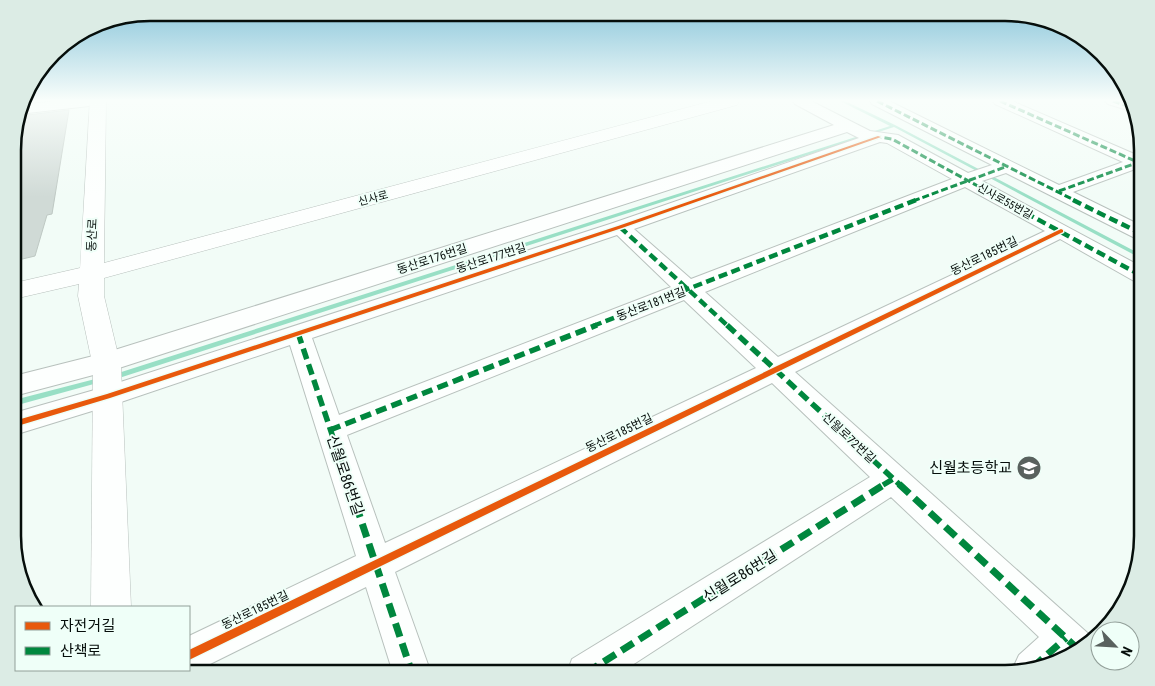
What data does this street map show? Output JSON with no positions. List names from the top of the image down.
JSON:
{
  "streets": {
    "main road": ["신사로", "동산로"],
    "street": [
      "신사로55번길",
      "동산로185번길",
      "동산로177번길",
      "동산로176번길",
      "동산로181번길",
      "신월로72번길",
      "신월로86번길"
    ]
  },
  "crossings": [
    ["신사로", "동산로"],
    ["신사로55번길", "동산로185번길"],
    ["신사로55번길", "동산로181번길"],
    ["동산로", "동산로177번길"],
    ["동산로", "동산로176번길"],
    ["동산로185번길", "신월로72번길"],
    ["동산로185번길", "신월로86번길"],
    ["동산로177번길", "동산로176번길"],
    ["동산로177번길", "신월로72번길"],
    ["동산로177번길", "신월로86번길"],
    ["동산로181번길", "신월로72번길"],
    ["동산로181번길", "신월로86번길"],
    ["신월로72번길", "신월로86번길"]
  ],
  "places": {
    "school or university": ["신월초등학교"]
  },
  "legend": ["자전거길", "산책로"],
  "north": "bottom right"
}
